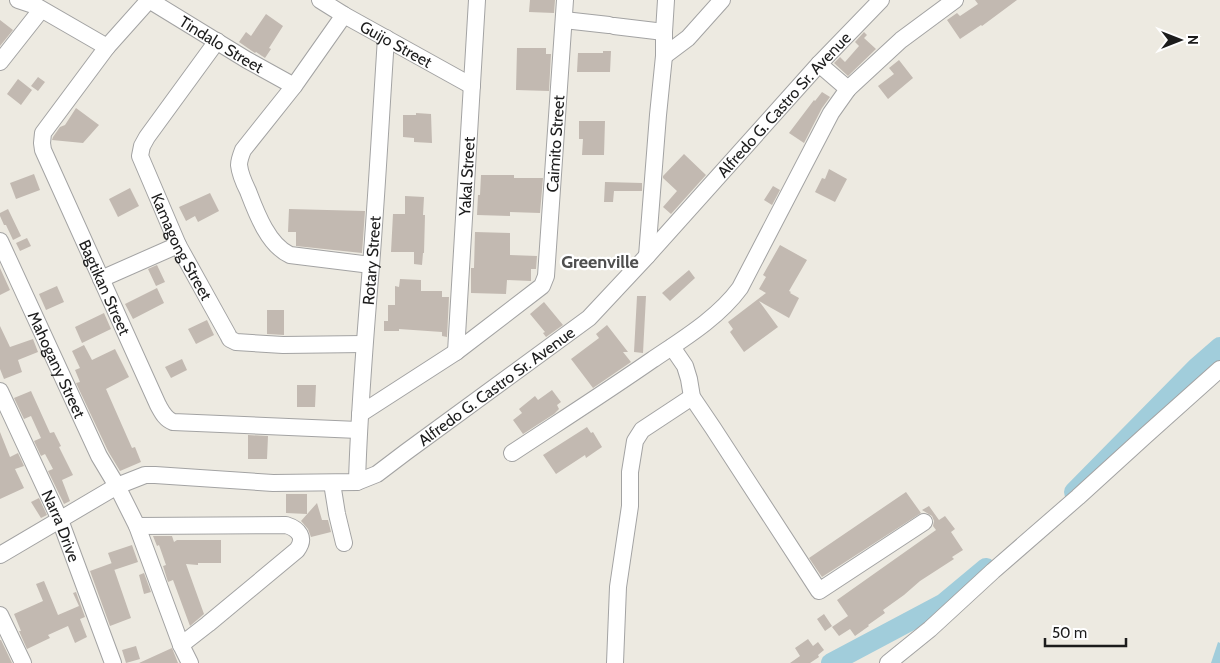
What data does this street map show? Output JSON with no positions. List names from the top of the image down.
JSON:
{
  "streets": {
    "street": [
      "Tindalo Street",
      "Guijo Street",
      "Alfredo G. Castro Sr. Avenue",
      "Caimito Street",
      "Yakal Street",
      "Kamagong Street",
      "Rotary Street",
      "Bagtikan Street",
      "Mahogany Street",
      "Narra Drive"
    ]
  },
  "crossings": [
    ["Tindalo Street", "Kamagong Street"],
    ["Tindalo Street", "Bagtikan Street"],
    ["Guijo Street", "Yakal Street"],
    ["Guijo Street", "Rotary Street"],
    ["Alfredo G. Castro Sr. Avenue", "Rotary Street"],
    ["Alfredo G. Castro Sr. Avenue", "Mahogany Street"],
    ["Alfredo G. Castro Sr. Avenue", "Narra Drive"],
    ["Caimito Street", "Yakal Street"],
    ["Kamagong Street", "Rotary Street"],
    ["Rotary Street", "Bagtikan Street"]
  ],
  "districts": ["Greenville"],
  "scale_bar": "50 m",
  "north": "right"
}
